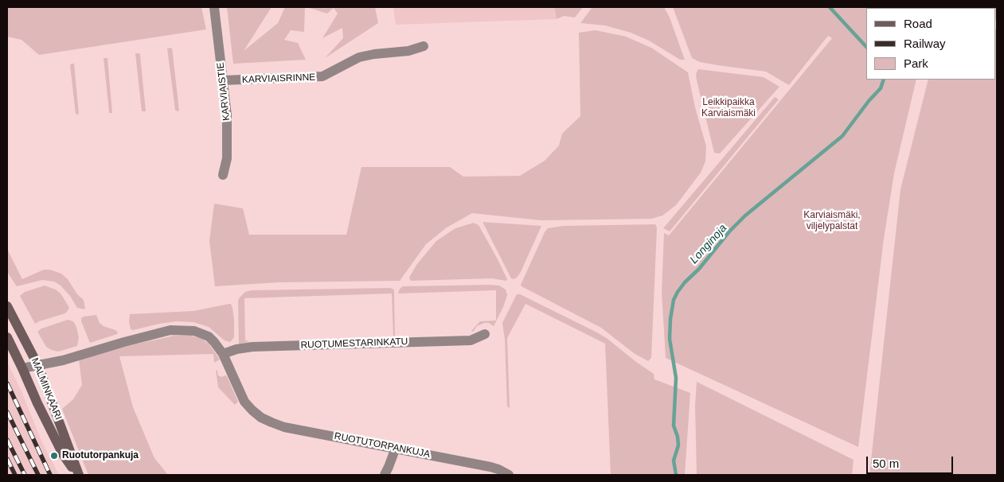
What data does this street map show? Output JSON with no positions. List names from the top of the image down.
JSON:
{
  "streets": {
    "main road": ["MALMINKAARI"],
    "street": [
      "KARVIAISRINNE",
      "KARVIAISTIE",
      "RUOTUMESTARINKATU",
      "RUOTUTORPANKUJA"
    ]
  },
  "crossings": [
    ["KARVIAISRINNE", "KARVIAISTIE"],
    ["RUOTUMESTARINKATU", "RUOTUTORPANKUJA"],
    ["MALMINKAARI", "RUOTUTORPANKUJA"]
  ],
  "water": ["Longinoja"],
  "parks": ["Leikkipaikka Karviaismäki", "Karviaismäki, viljelypalstat"],
  "places": ["Ruotutorpankuja"],
  "legend": ["Road", "Railway", "Park"],
  "scale_bar": "50 m"
}
